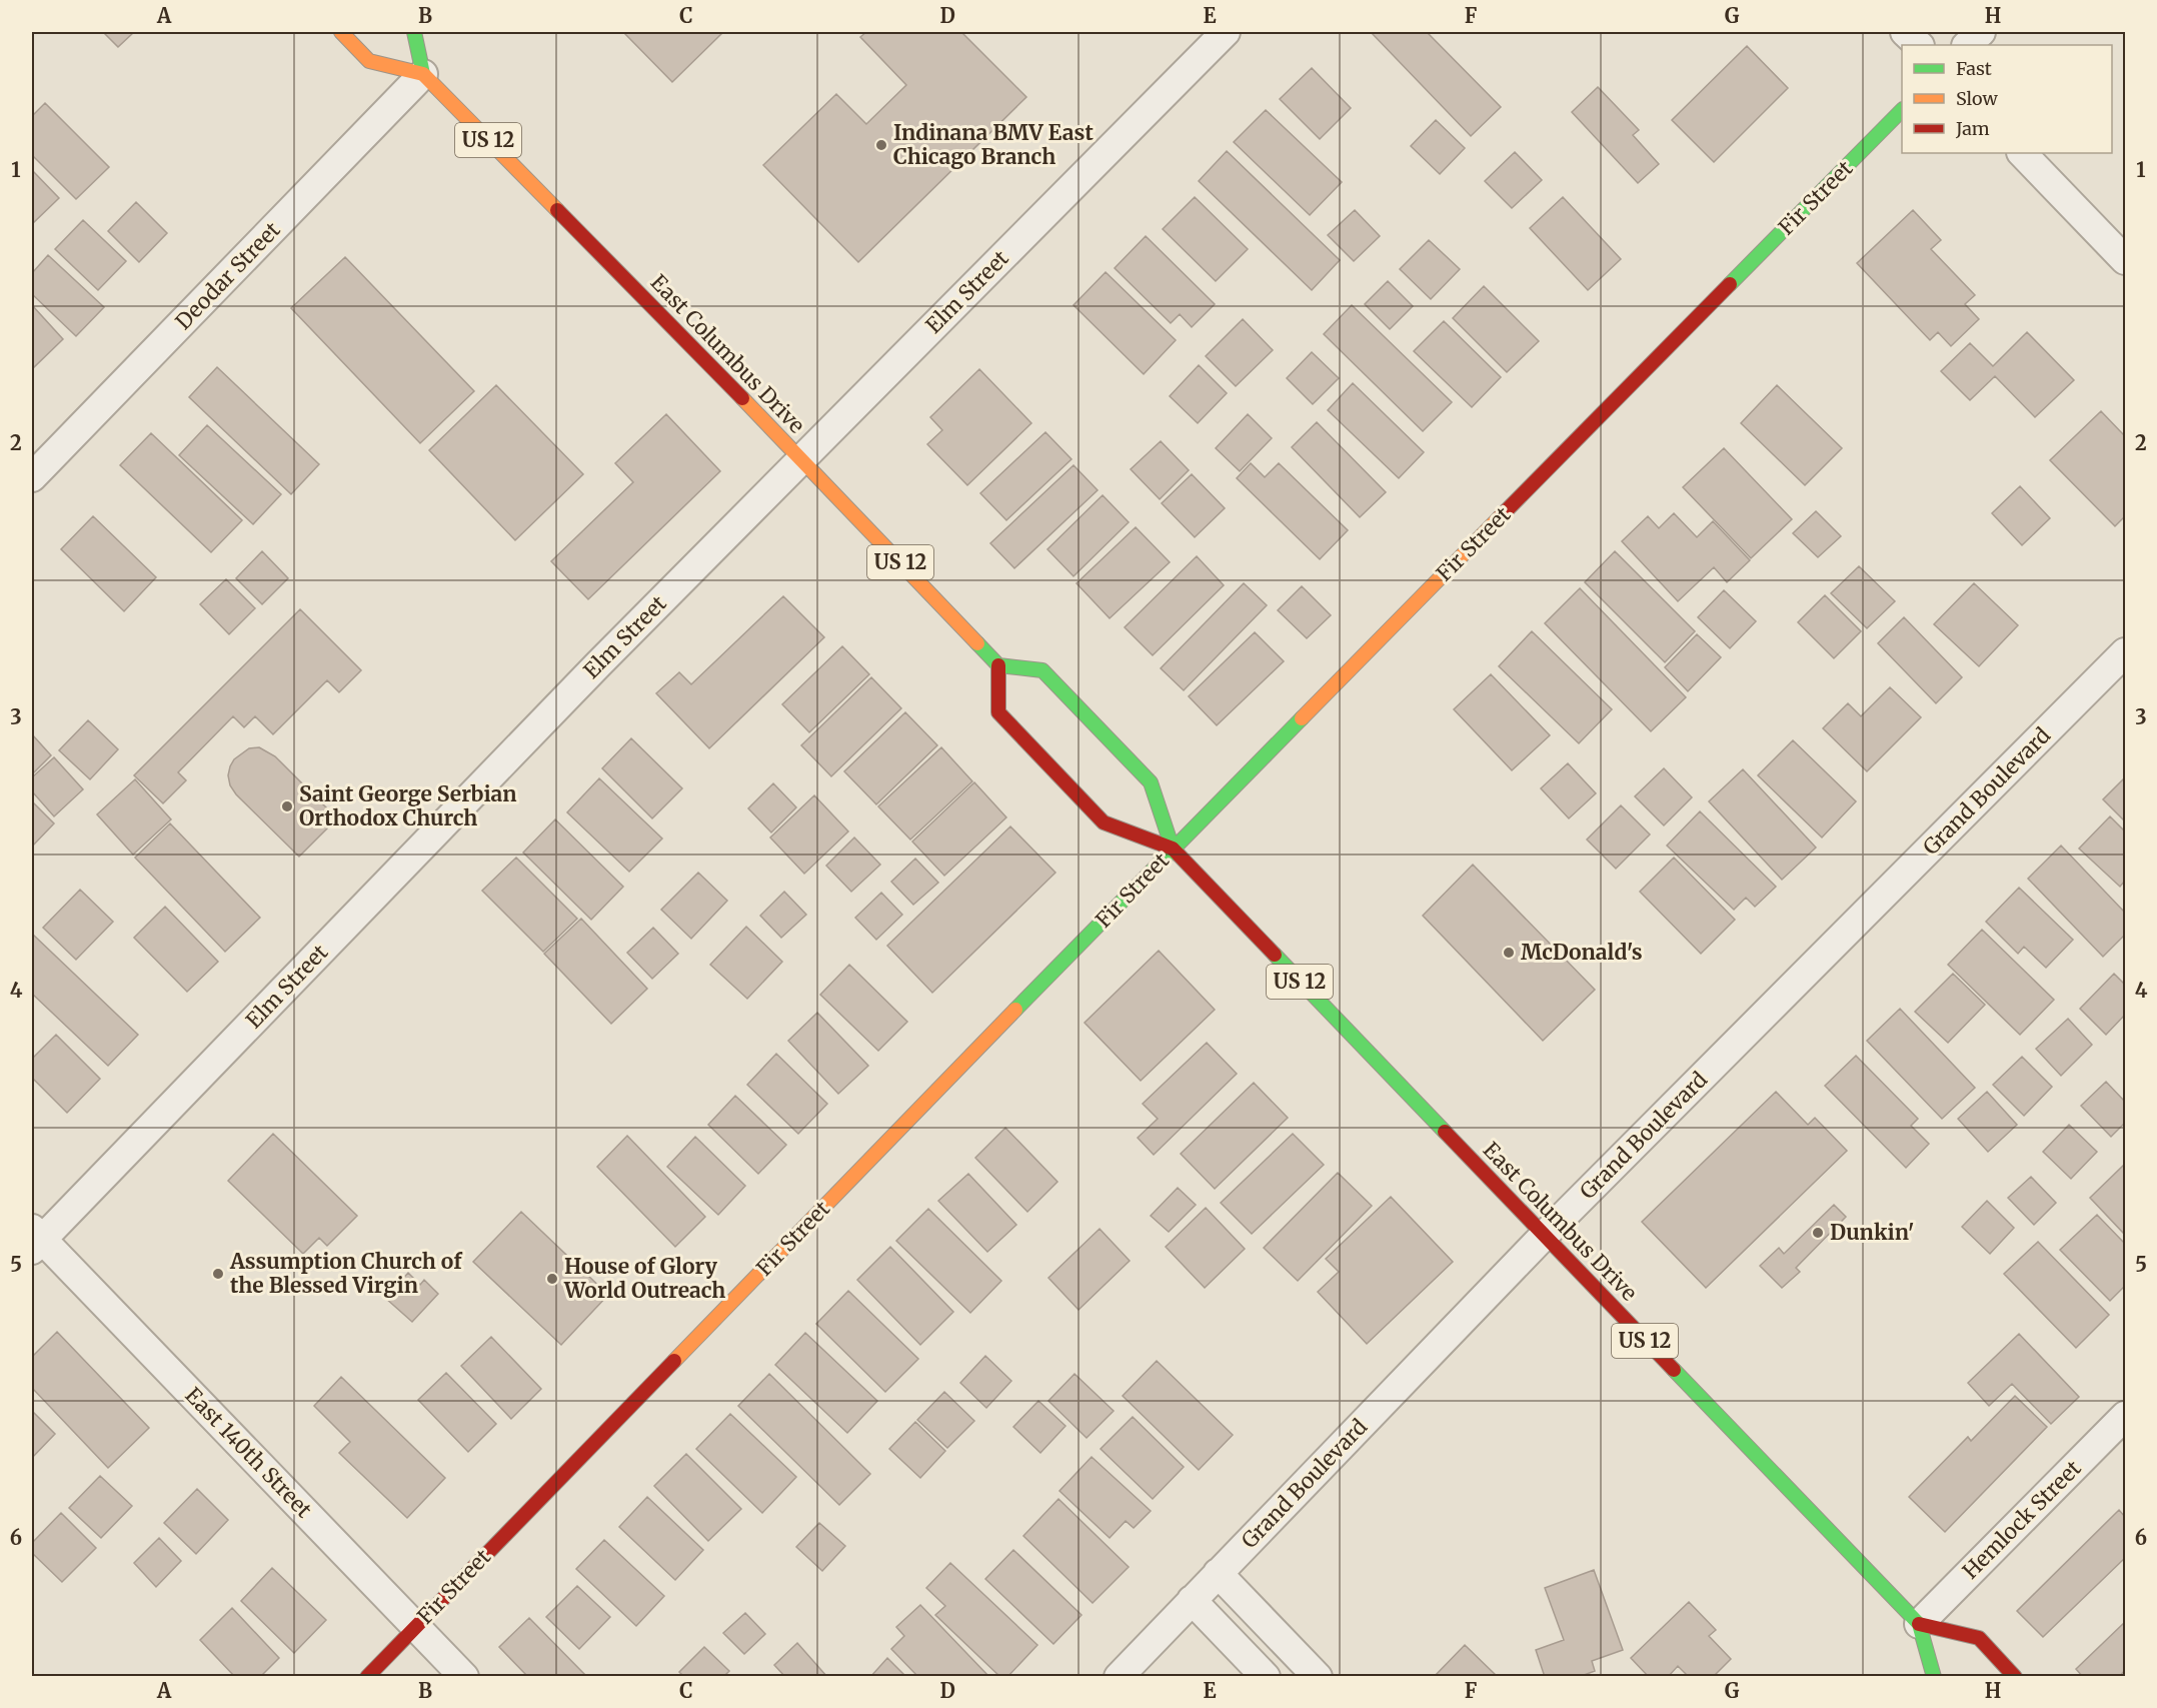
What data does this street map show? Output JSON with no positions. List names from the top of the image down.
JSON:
{
  "streets": {
    "main road": ["US 12", "Fir Street", "East Columbus Drive"],
    "street": [
      "Deodar Street",
      "Elm Street",
      "Grand Boulevard",
      "East 140th Street",
      "Hemlock Street"
    ]
  },
  "crossings": [
    ["Fir Street", "East Columbus Drive"],
    ["Fir Street", "East 140th Street"],
    ["Deodar Street", "East Columbus Drive"],
    ["Elm Street", "East Columbus Drive"],
    ["Elm Street", "East 140th Street"],
    ["East Columbus Drive", "Grand Boulevard"],
    ["East Columbus Drive", "Hemlock Street"]
  ],
  "places": [
    "Indinana BMV East Chicago Branch",
    "Saint George Serbian Orthodox Church",
    "McDonald's",
    "Dunkin'",
    "Assumption Church of the Blessed Virgin",
    "House of Glory World Outreach"
  ],
  "legend": ["Fast", "Slow", "Jam"],
  "grid": {
    "columns": [
      "A",
      "B",
      "C",
      "D",
      "E",
      "F",
      "G",
      "H"
    ],
    "rows": [
      "1",
      "2",
      "3",
      "4",
      "5",
      "6"
    ]
  }
}
